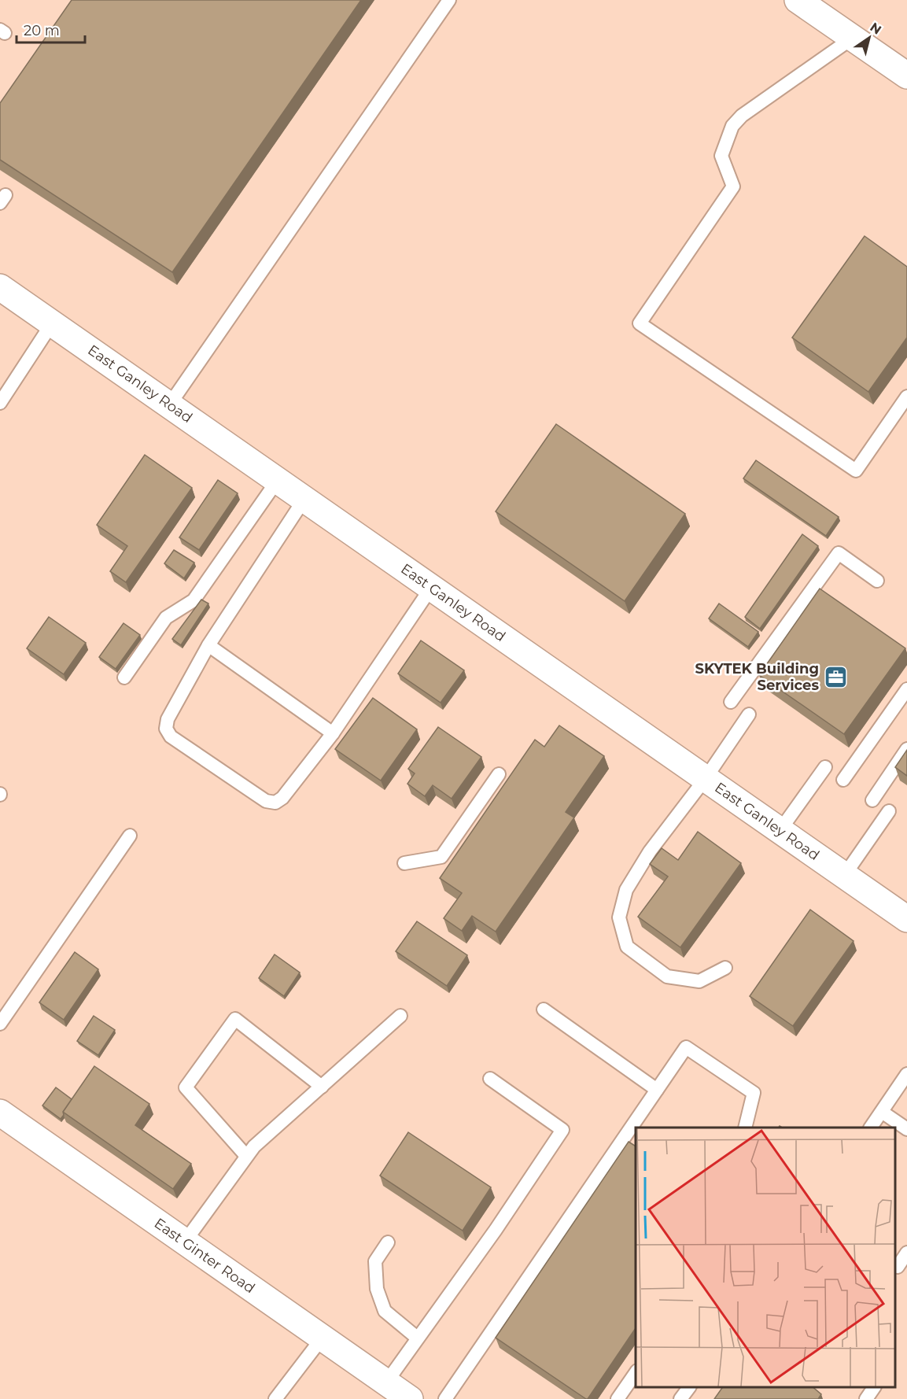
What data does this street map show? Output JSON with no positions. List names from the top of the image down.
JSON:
{
  "streets": {
    "street": ["East Ganley Road", "East Ginter Road"]
  },
  "places": {
    "office": ["SKYTEK Building Services"]
  },
  "scale_bar": "20 m",
  "north": "top right"
}
